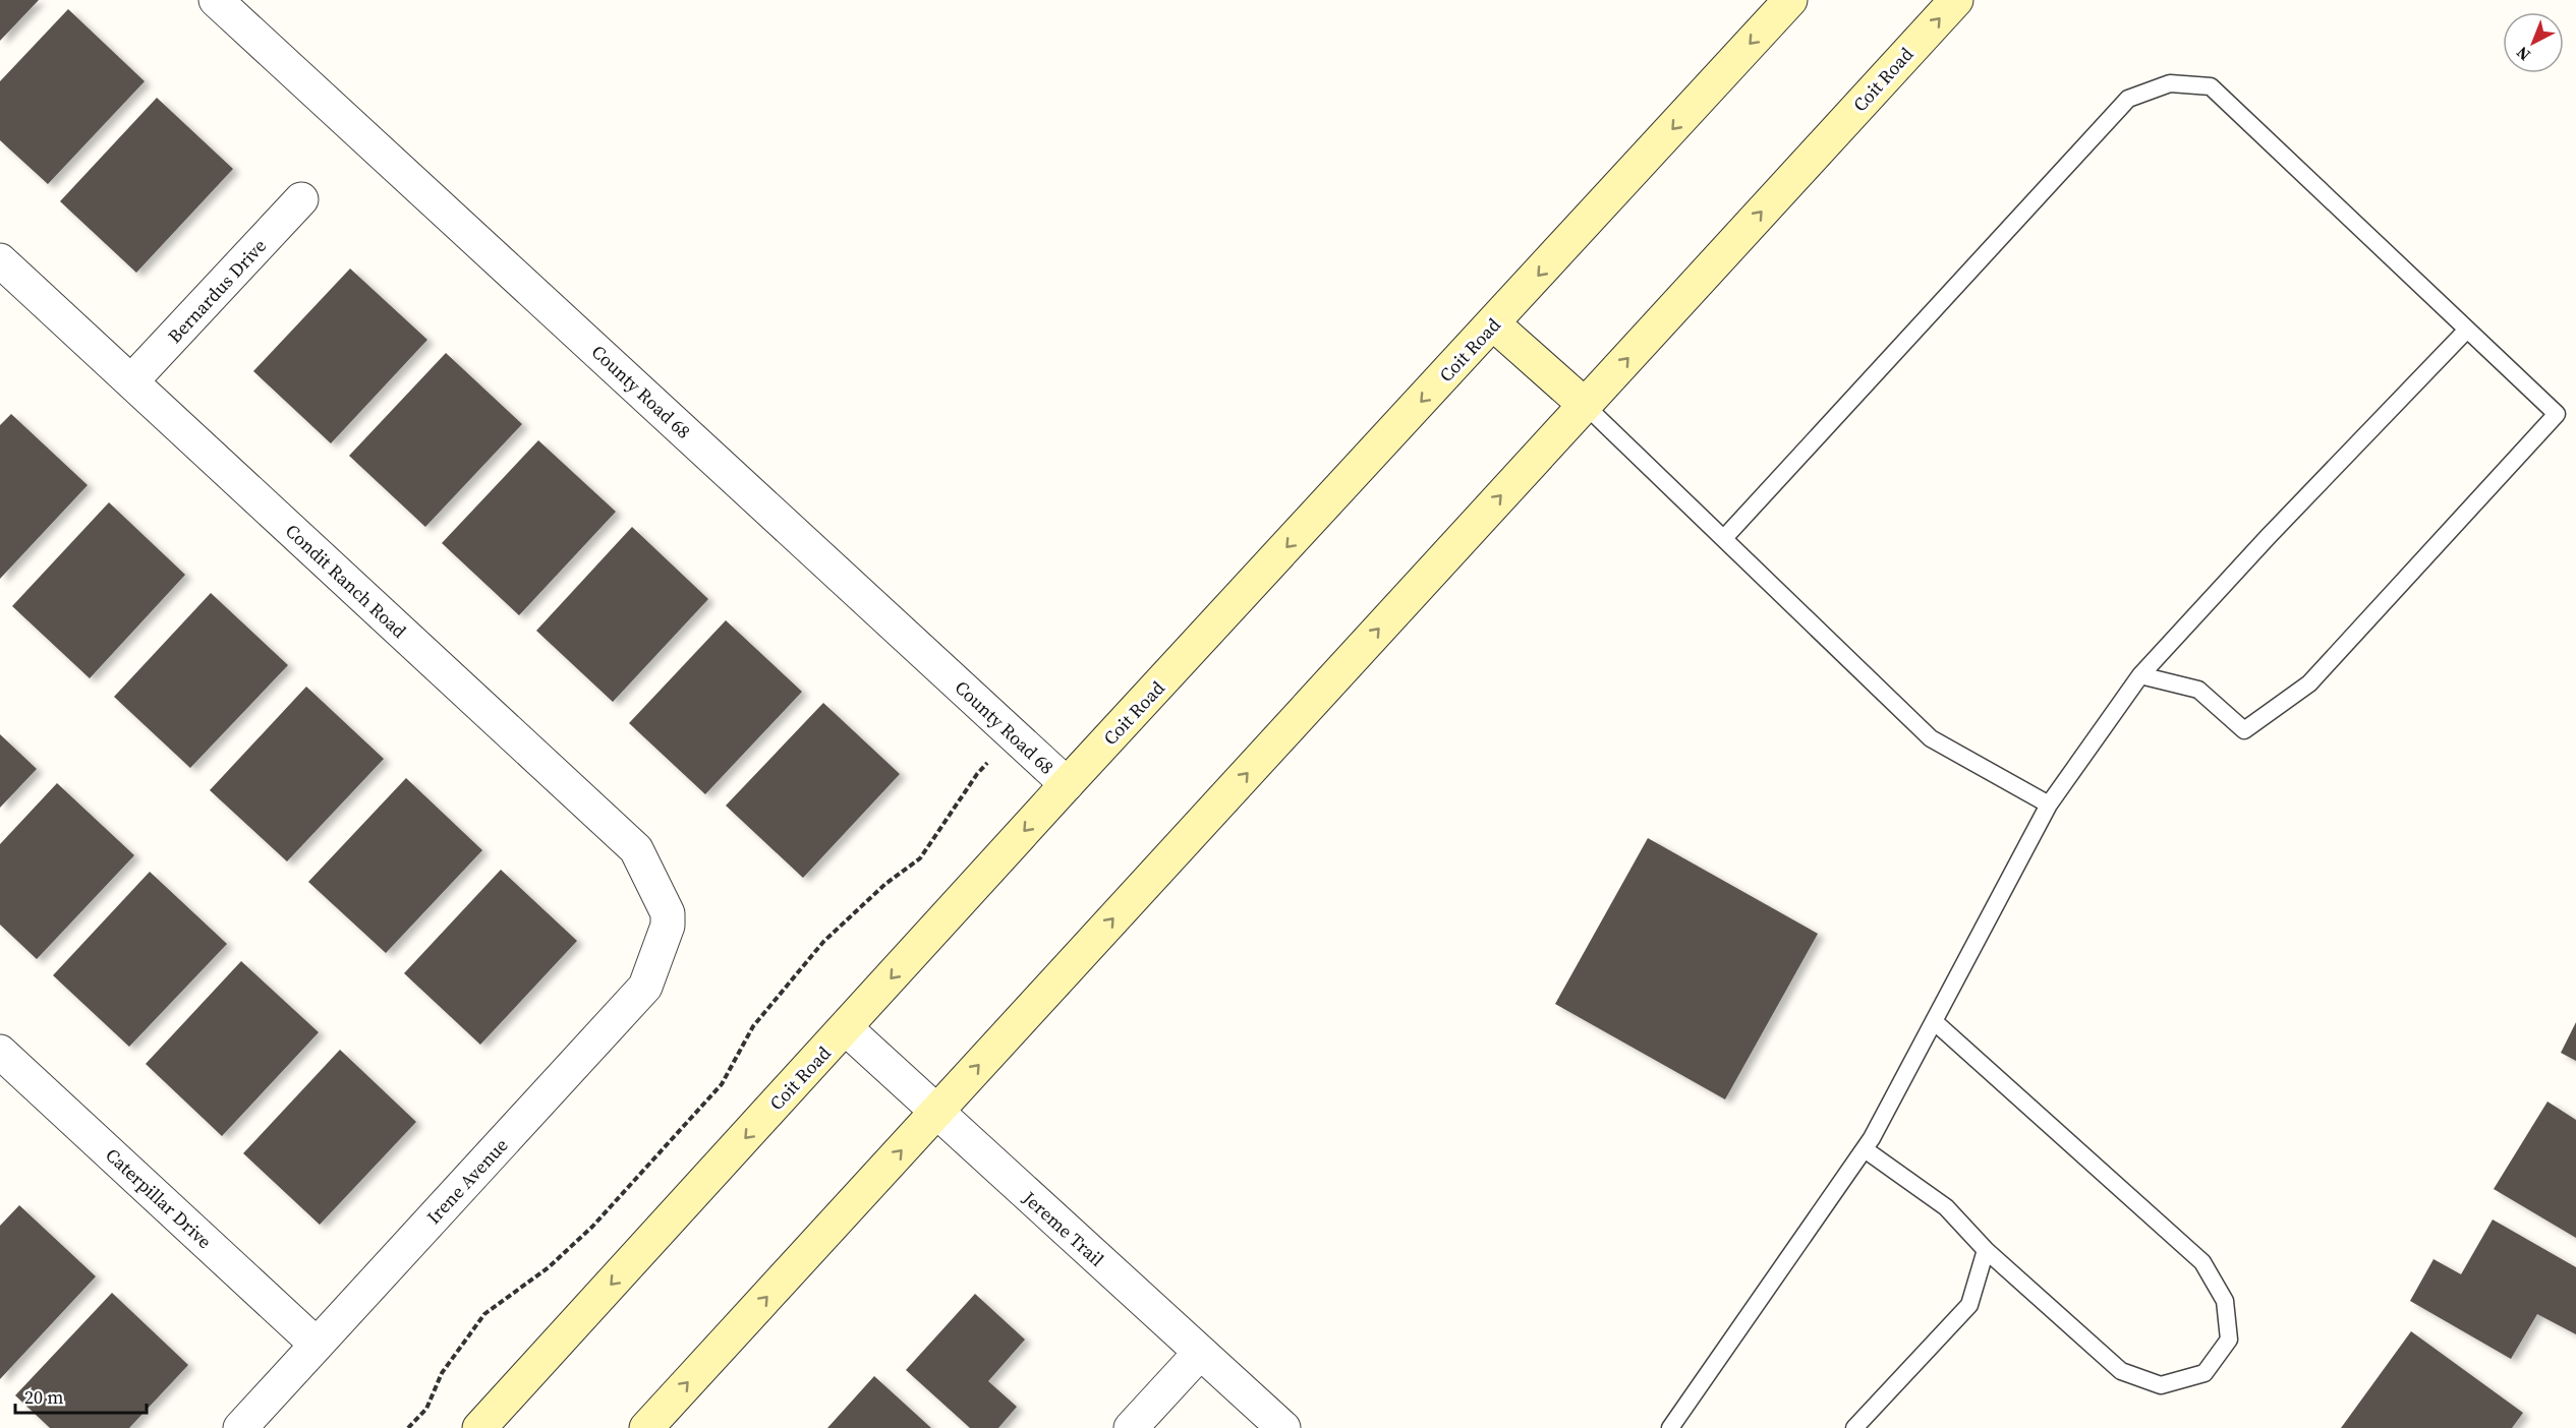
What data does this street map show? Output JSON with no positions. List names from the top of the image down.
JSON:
{
  "streets": {
    "main road": ["Coit Road"],
    "street": [
      "Bernardus Drive",
      "County Road 68",
      "Condit Ranch Road",
      "Irene Avenue",
      "Caterpillar Drive",
      "Jereme Trail"
    ]
  },
  "crossings": [
    ["Coit Road", "County Road 68"],
    ["Coit Road", "Jereme Trail"],
    ["Bernardus Drive", "Condit Ranch Road"],
    ["Condit Ranch Road", "Irene Avenue"],
    ["Irene Avenue", "Caterpillar Drive"]
  ],
  "scale_bar": "20 m",
  "north": "bottom left"
}
